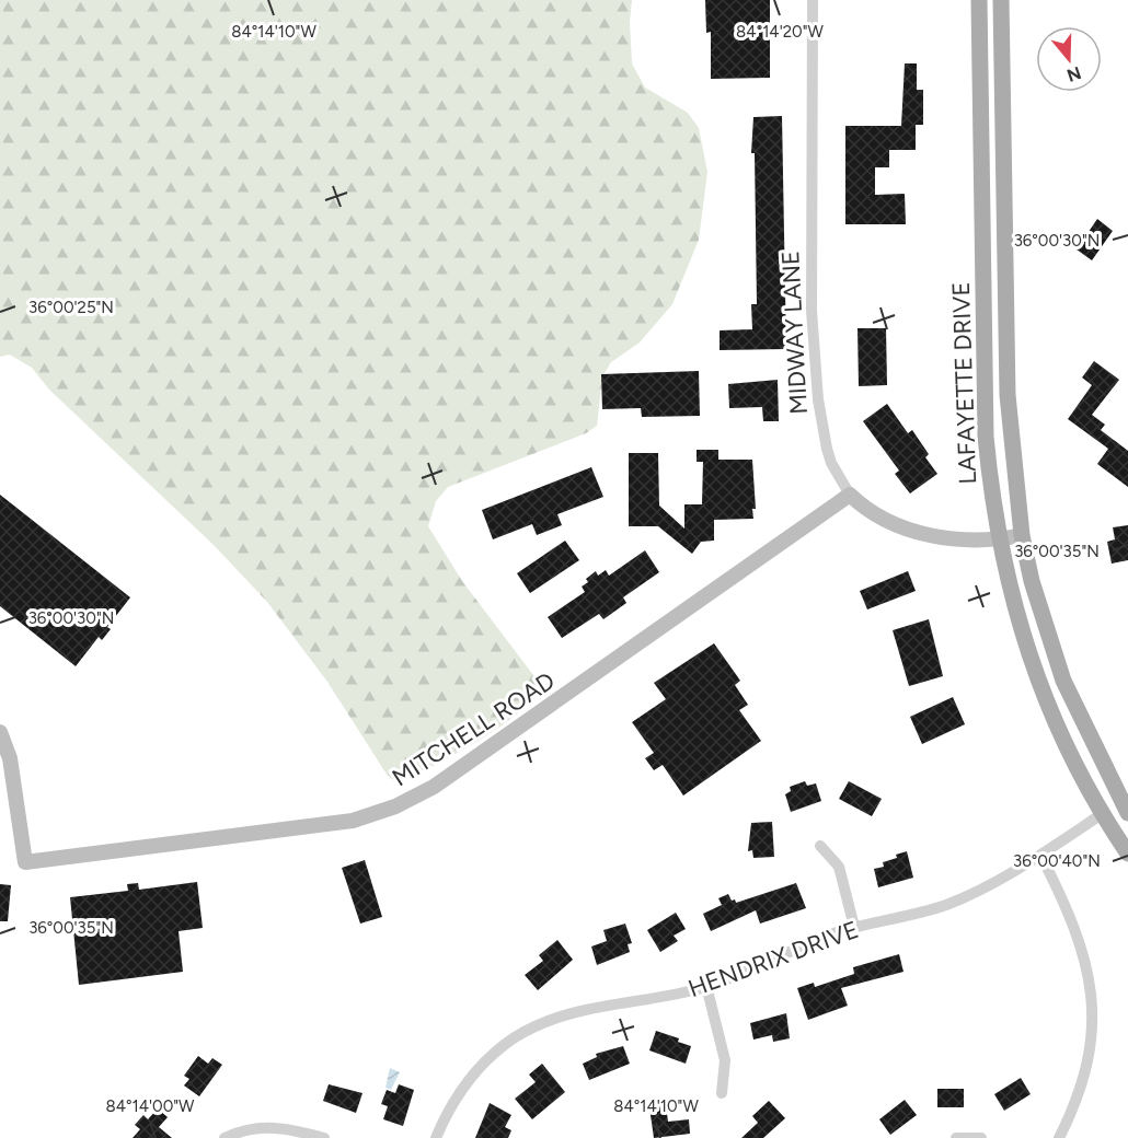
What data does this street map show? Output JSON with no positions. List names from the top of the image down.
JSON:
{
  "streets": {
    "main road": ["LAFAYETTE DRIVE"],
    "street": ["MIDWAY LANE", "MITCHELL ROAD", "HENDRIX DRIVE"]
  },
  "crossings": [
    ["MIDWAY LANE", "LAFAYETTE DRIVE"],
    ["MIDWAY LANE", "MITCHELL ROAD"],
    ["LAFAYETTE DRIVE", "HENDRIX DRIVE"]
  ],
  "north": "bottom",
  "coordinates": [
    "84°14'20\"W",
    "84°14'10\"W",
    "36°00'30\"N",
    "36°00'25\"N",
    "36°00'35\"N",
    "36°00'40\"N",
    "84°14'00\"W"
  ]
}
